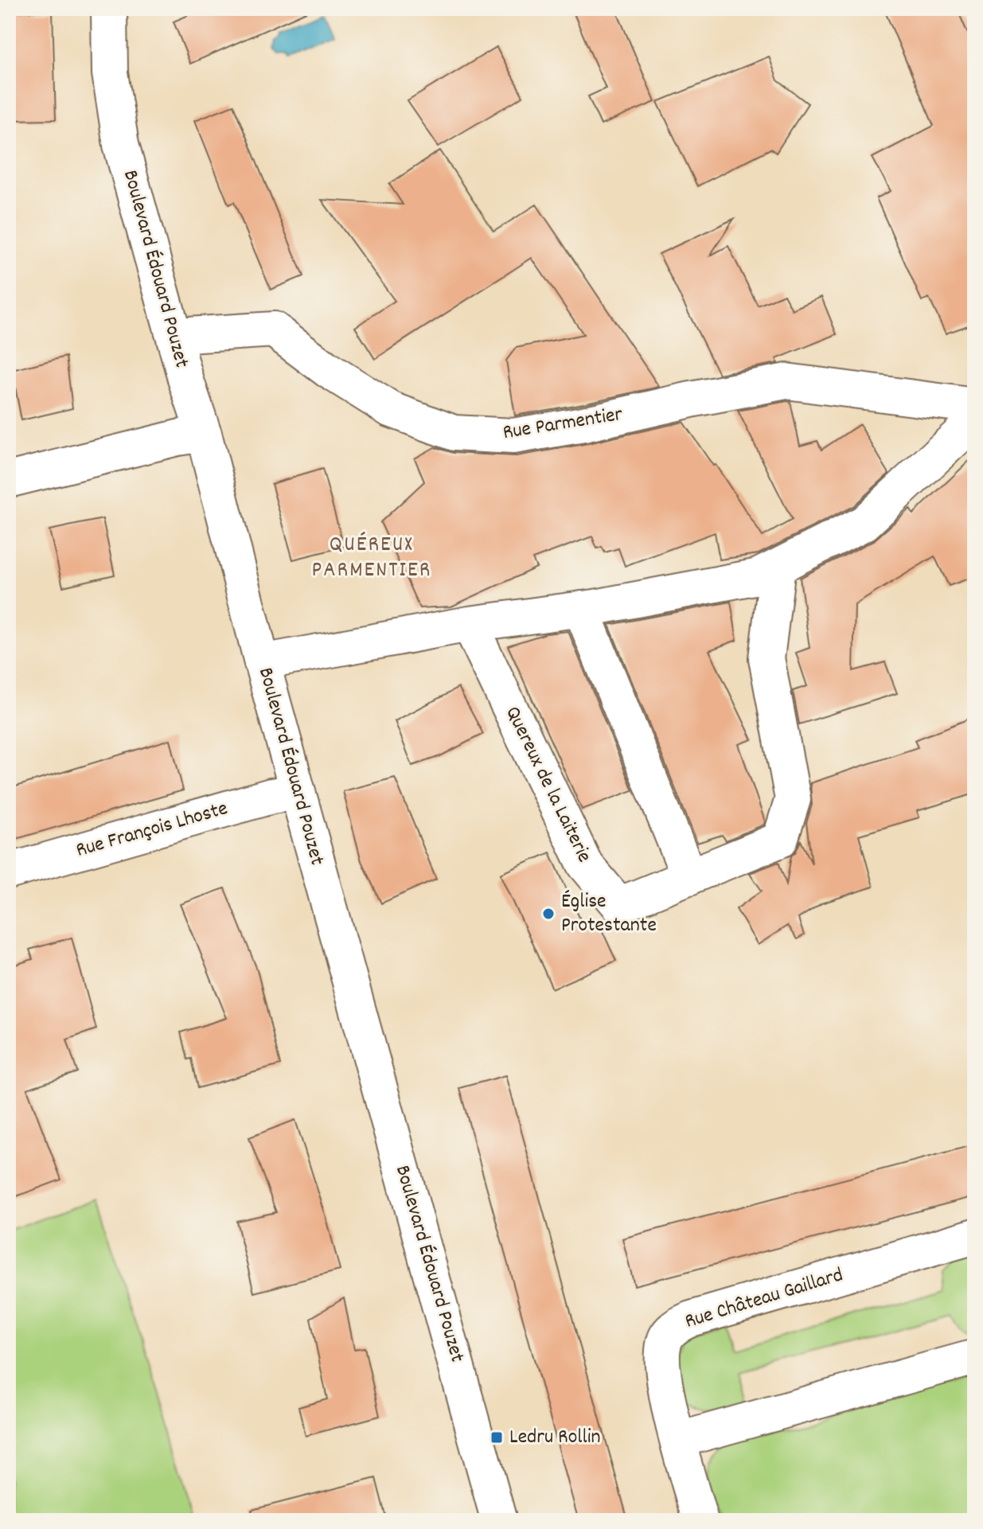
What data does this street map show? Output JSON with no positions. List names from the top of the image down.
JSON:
{
  "streets": {
    "street": [
      "Boulevard Édouard Pouzet",
      "Rue Parmentier",
      "Quereux de la Laiterie",
      "Rue François Lhoste",
      "Rue Château Gaillard"
    ]
  },
  "crossings": [
    ["Boulevard Édouard Pouzet", "Rue Parmentier"],
    ["Boulevard Édouard Pouzet", "Rue François Lhoste"]
  ],
  "districts": ["QUÉREUX PARMENTIER"],
  "places": {
    "other": ["Église Protestante"],
    "transit": ["Ledru Rollin"]
  }
}
